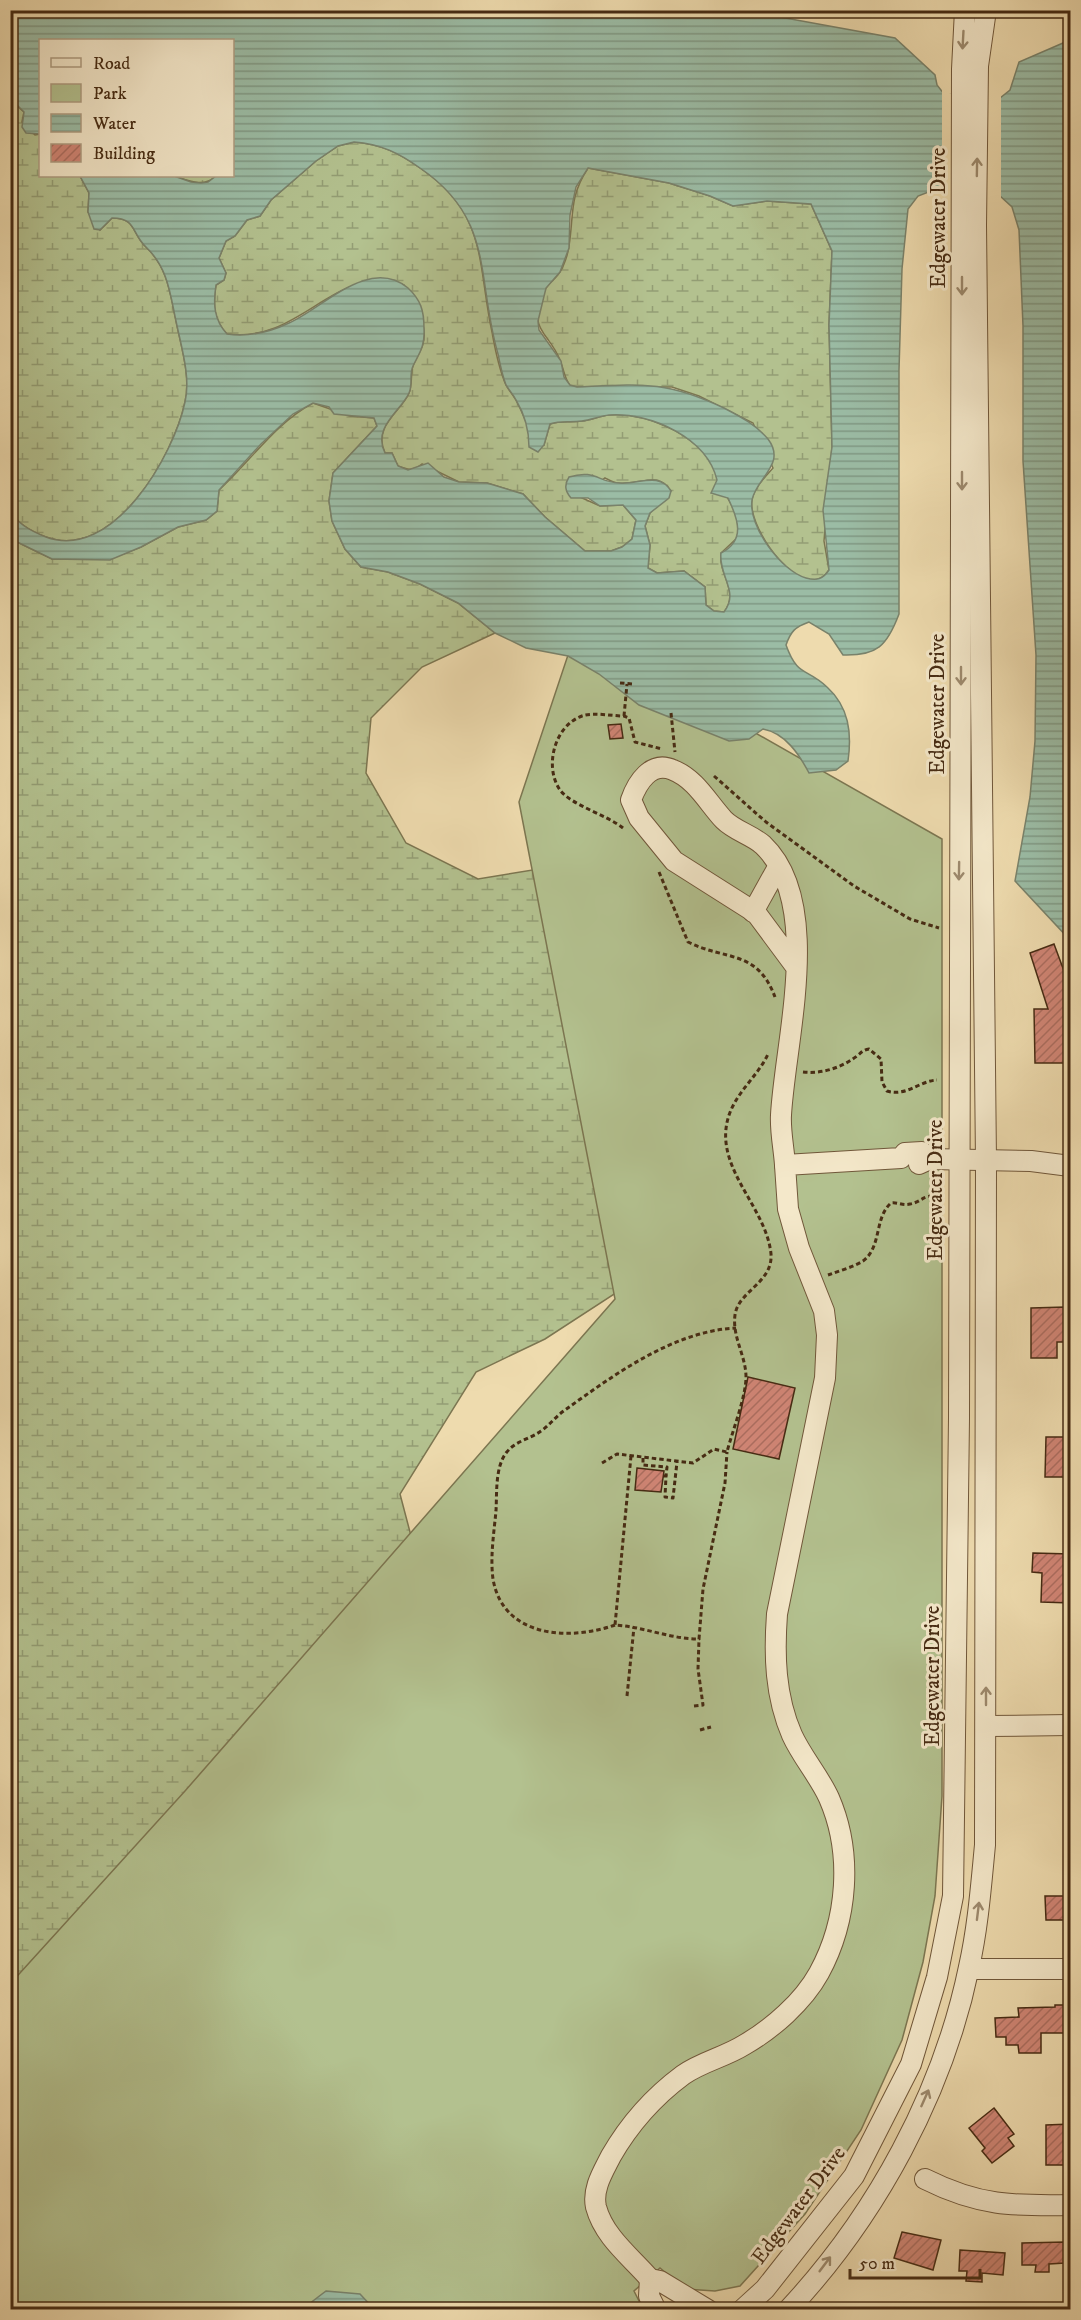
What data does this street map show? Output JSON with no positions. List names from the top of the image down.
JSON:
{
  "streets": {
    "street": ["Edgewater Drive"]
  },
  "legend": [
    "Road",
    "Park",
    "Water",
    "Building"
  ],
  "scale_bar": "50 m"
}
